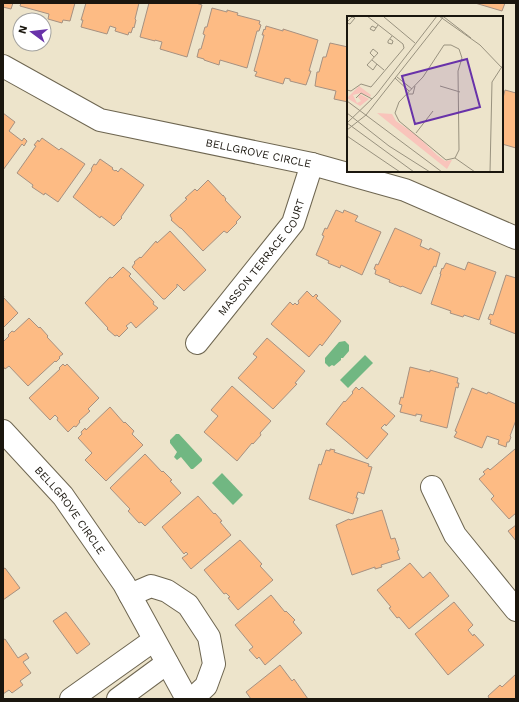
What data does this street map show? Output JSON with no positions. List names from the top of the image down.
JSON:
{
  "streets": {
    "street": ["BELLGROVE CIRCLE", "MASSON TERRACE COURT"]
  },
  "crossings": [
    ["BELLGROVE CIRCLE", "MASSON TERRACE COURT"]
  ],
  "north": "left"
}
